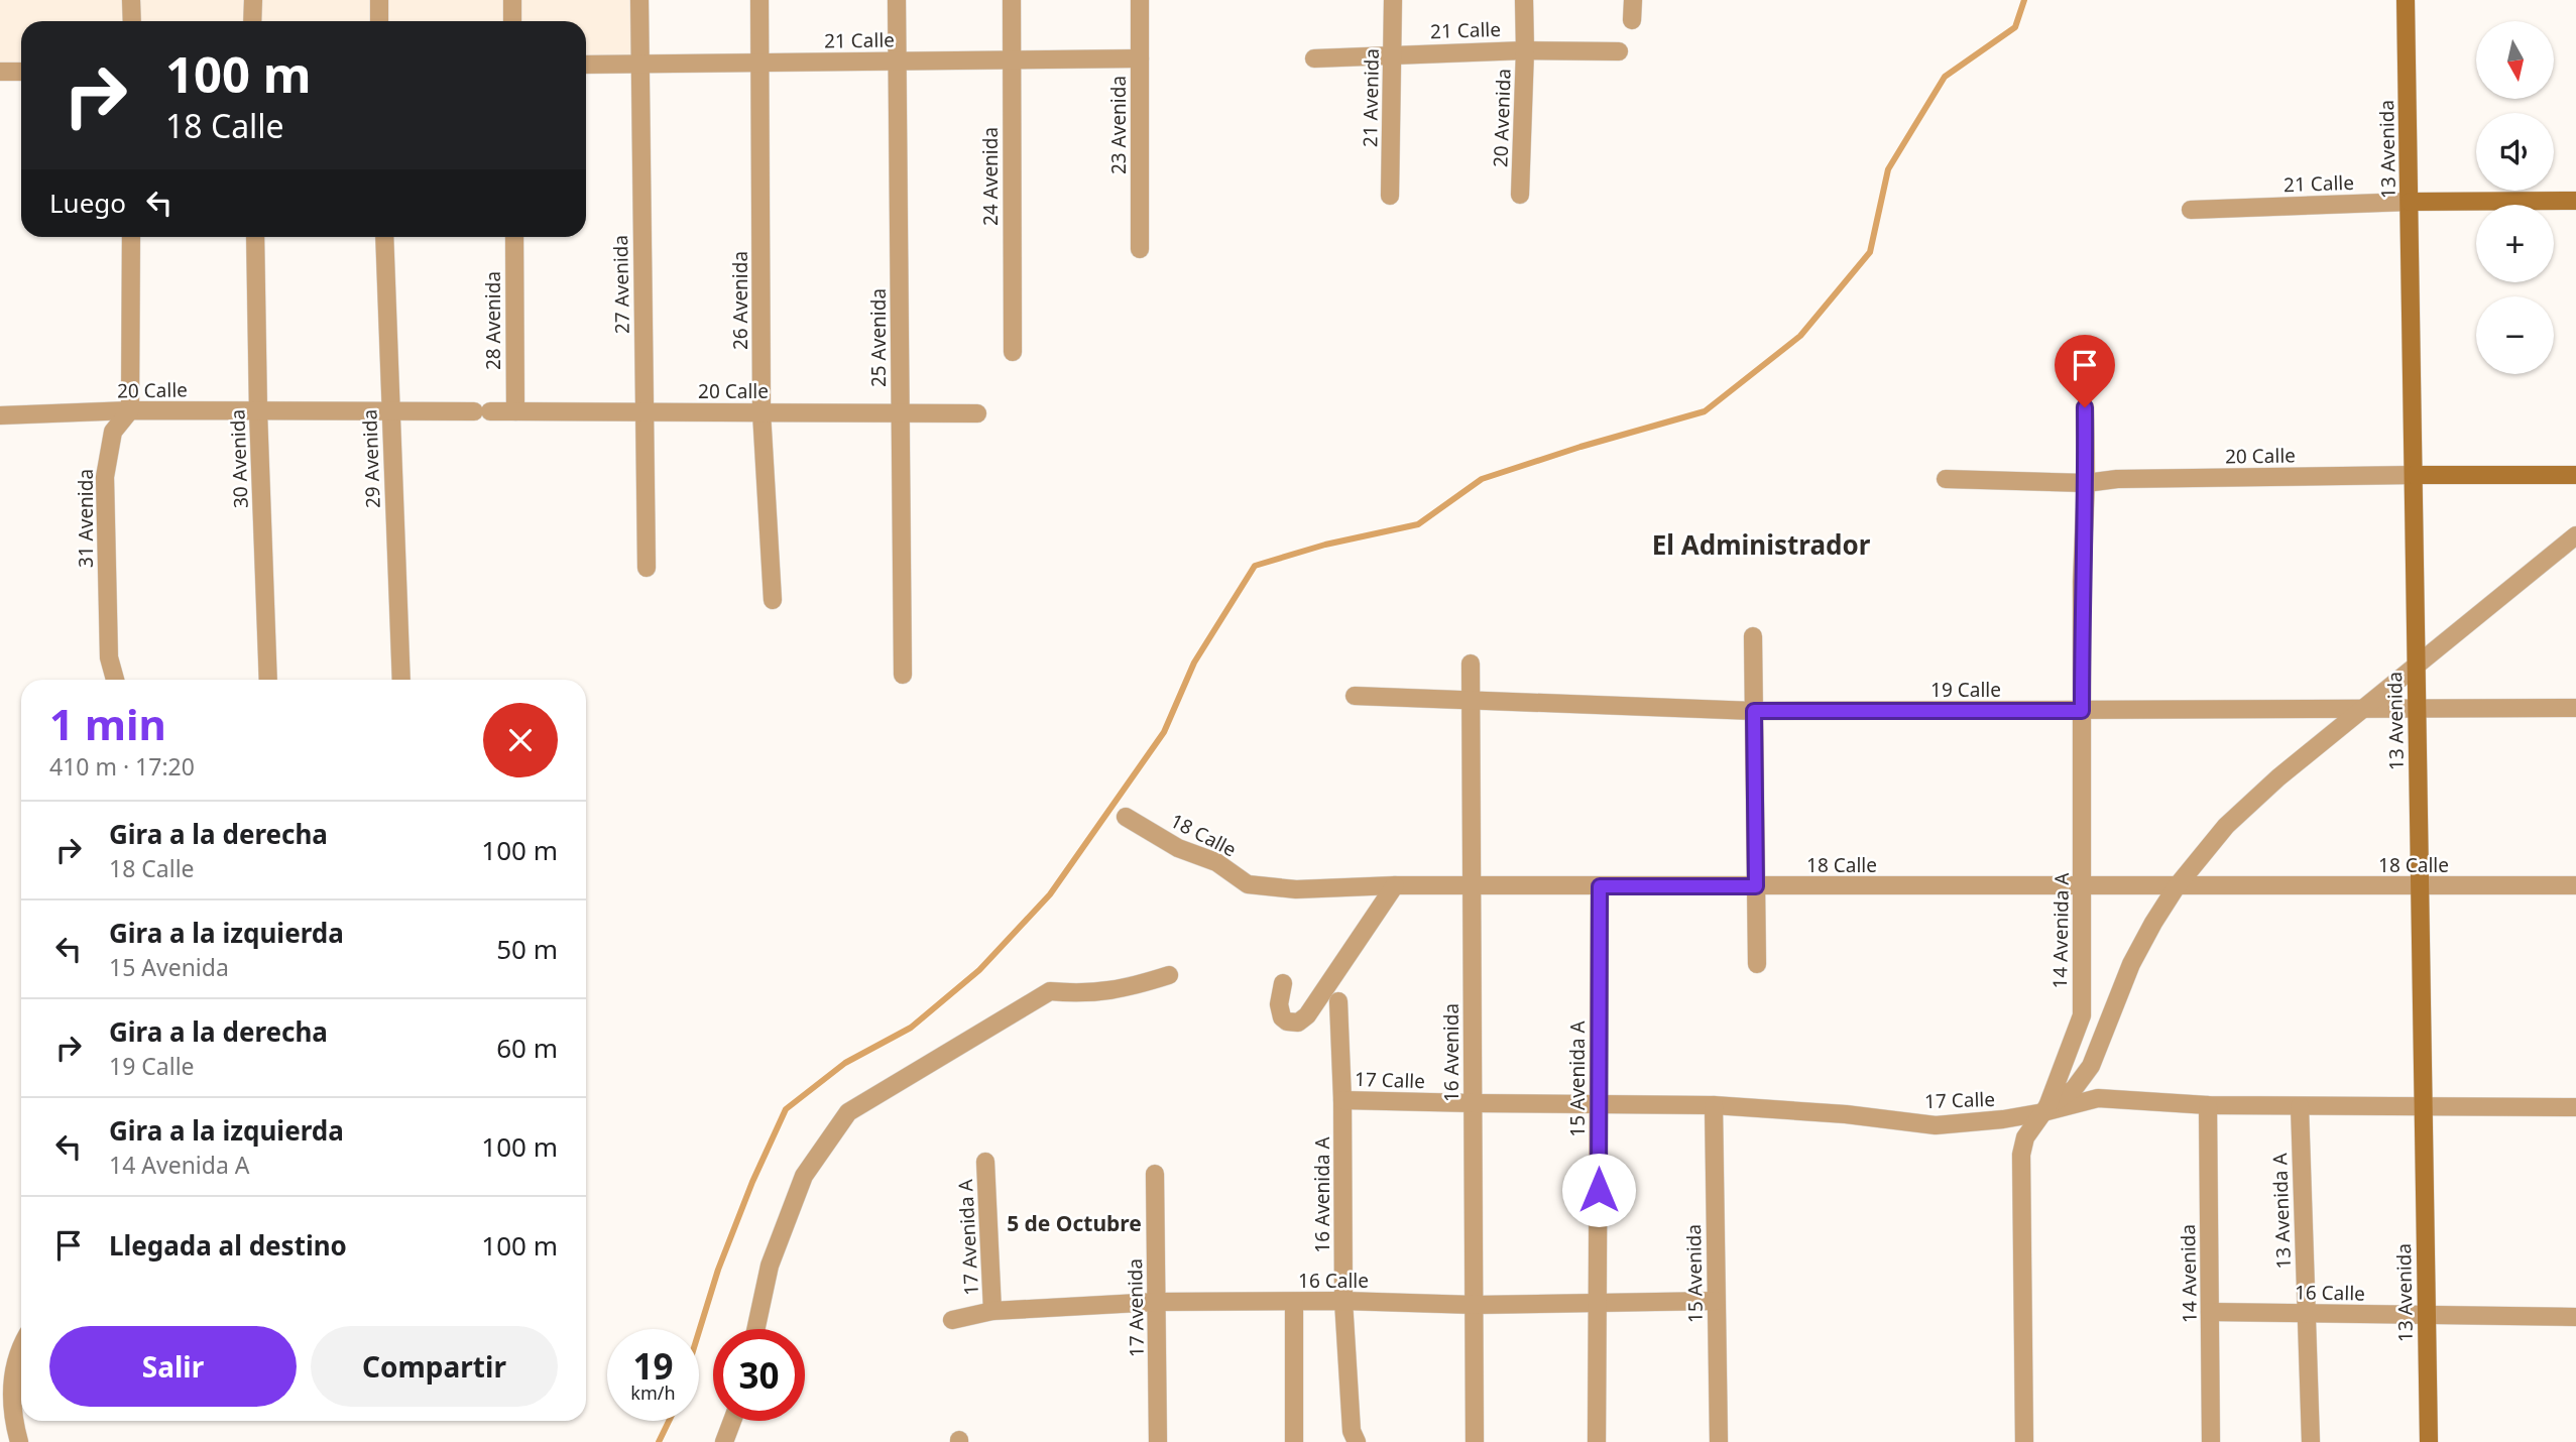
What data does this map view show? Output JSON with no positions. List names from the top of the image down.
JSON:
{
  "streets": {
    "street": [
      "21 Calle",
      "21 Avenida",
      "20 Avenida",
      "23 Avenida",
      "13 Avenida",
      "24 Avenida",
      "27 Avenida",
      "26 Avenida",
      "28 Avenida",
      "25 Avenida",
      "20 Calle",
      "30 Avenida",
      "29 Avenida",
      "31 Avenida",
      "19 Calle",
      "18 Calle",
      "14 Avenida A",
      "16 Avenida",
      "15 Avenida A",
      "17 Calle",
      "16 Avenida A",
      "13 Avenida A",
      "17 Avenida A",
      "15 Avenida",
      "14 Avenida",
      "16 Calle",
      "17 Avenida"
    ]
  },
  "crossings": [
    ["21 Calle", "21 Avenida"],
    ["21 Calle", "20 Avenida"],
    ["21 Calle", "23 Avenida"],
    ["21 Calle", "13 Avenida"],
    ["21 Calle", "24 Avenida"],
    ["21 Calle", "27 Avenida"],
    ["21 Calle", "26 Avenida"],
    ["21 Calle", "25 Avenida"],
    ["13 Avenida", "20 Calle"],
    ["13 Avenida", "19 Calle"],
    ["13 Avenida", "18 Calle"],
    ["13 Avenida", "17 Calle"],
    ["13 Avenida", "16 Calle"],
    ["27 Avenida", "20 Calle"],
    ["26 Avenida", "20 Calle"],
    ["28 Avenida", "20 Calle"],
    ["25 Avenida", "20 Calle"],
    ["20 Calle", "30 Avenida"],
    ["20 Calle", "29 Avenida"],
    ["20 Calle", "31 Avenida"],
    ["20 Calle", "14 Avenida A"],
    ["19 Calle", "14 Avenida A"],
    ["19 Calle", "16 Avenida"],
    ["18 Calle", "14 Avenida A"],
    ["18 Calle", "16 Avenida"],
    ["18 Calle", "15 Avenida A"],
    ["14 Avenida A", "17 Calle"],
    ["16 Avenida", "17 Calle"],
    ["16 Avenida", "16 Calle"],
    ["15 Avenida A", "17 Calle"],
    ["15 Avenida A", "16 Calle"],
    ["17 Calle", "16 Avenida A"],
    ["17 Calle", "13 Avenida A"],
    ["17 Calle", "15 Avenida"],
    ["17 Calle", "14 Avenida"],
    ["16 Avenida A", "16 Calle"],
    ["13 Avenida A", "16 Calle"],
    ["17 Avenida A", "16 Calle"],
    ["15 Avenida", "16 Calle"],
    ["14 Avenida", "16 Calle"],
    ["16 Calle", "17 Avenida"]
  ],
  "districts": ["El Administrador", "5 de Octubre"],
  "north": "bottom",
  "page": {
    "map_buttons": ["+", "−"],
    "turn": ["100 m", "18 Calle"],
    "then": "Luego",
    "heading": ["1 min", "410 m · 17:20"],
    "list": [
      {
        "name": "Gira a la derecha",
        "note": "18 Calle",
        "value": "100 m"
      },
      {
        "name": "Gira a la izquierda",
        "note": "15 Avenida",
        "value": "50 m"
      },
      {
        "name": "Gira a la derecha",
        "note": "19 Calle",
        "value": "60 m"
      },
      {
        "name": "Gira a la izquierda",
        "note": "14 Avenida A",
        "value": "100 m"
      },
      {
        "name": "Llegada al destino",
        "value": "100 m"
      }
    ],
    "buttons": ["Salir", "Compartir"],
    "speed": "19 km/h",
    "limit": "30"
  }
}
